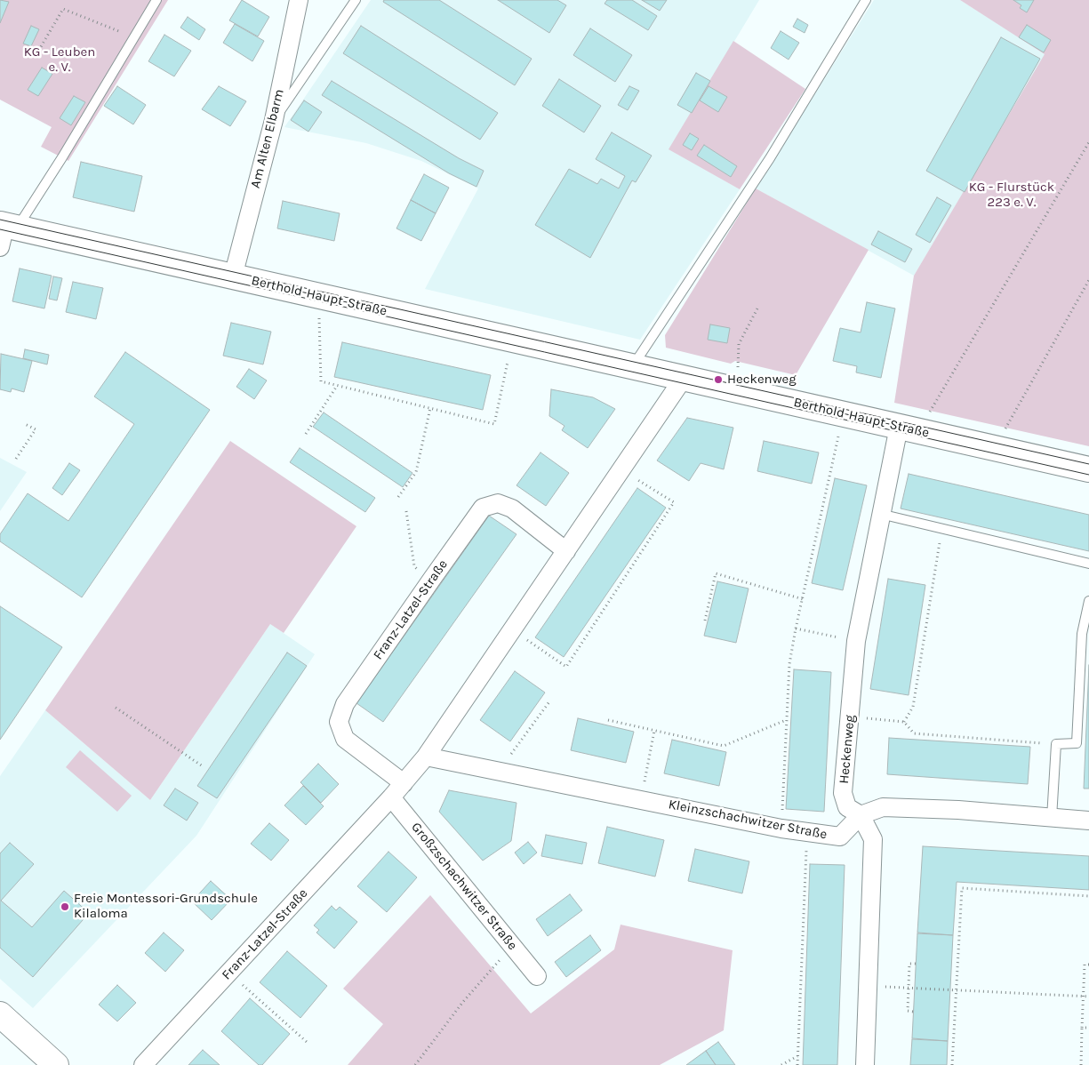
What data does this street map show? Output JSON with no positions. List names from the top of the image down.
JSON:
{
  "streets": {
    "street": [
      "Am Alten Elbarm",
      "Berthold-Haupt-Straße",
      "Franz-Latzel-Straße",
      "Heckenweg",
      "Kleinzschachwitzer Straße",
      "Großzschachwitzer Straße"
    ]
  },
  "crossings": [
    ["Am Alten Elbarm", "Berthold-Haupt-Straße"],
    ["Berthold-Haupt-Straße", "Franz-Latzel-Straße"],
    ["Berthold-Haupt-Straße", "Heckenweg"],
    ["Franz-Latzel-Straße", "Kleinzschachwitzer Straße"],
    ["Franz-Latzel-Straße", "Großzschachwitzer Straße"],
    ["Heckenweg", "Kleinzschachwitzer Straße"]
  ],
  "parks": ["KG - Leuben e. V.", "KG - Flurstück 223 e. V."],
  "places": ["Heckenweg", "Freie Montessori-Grundschule Kilaloma"]
}
